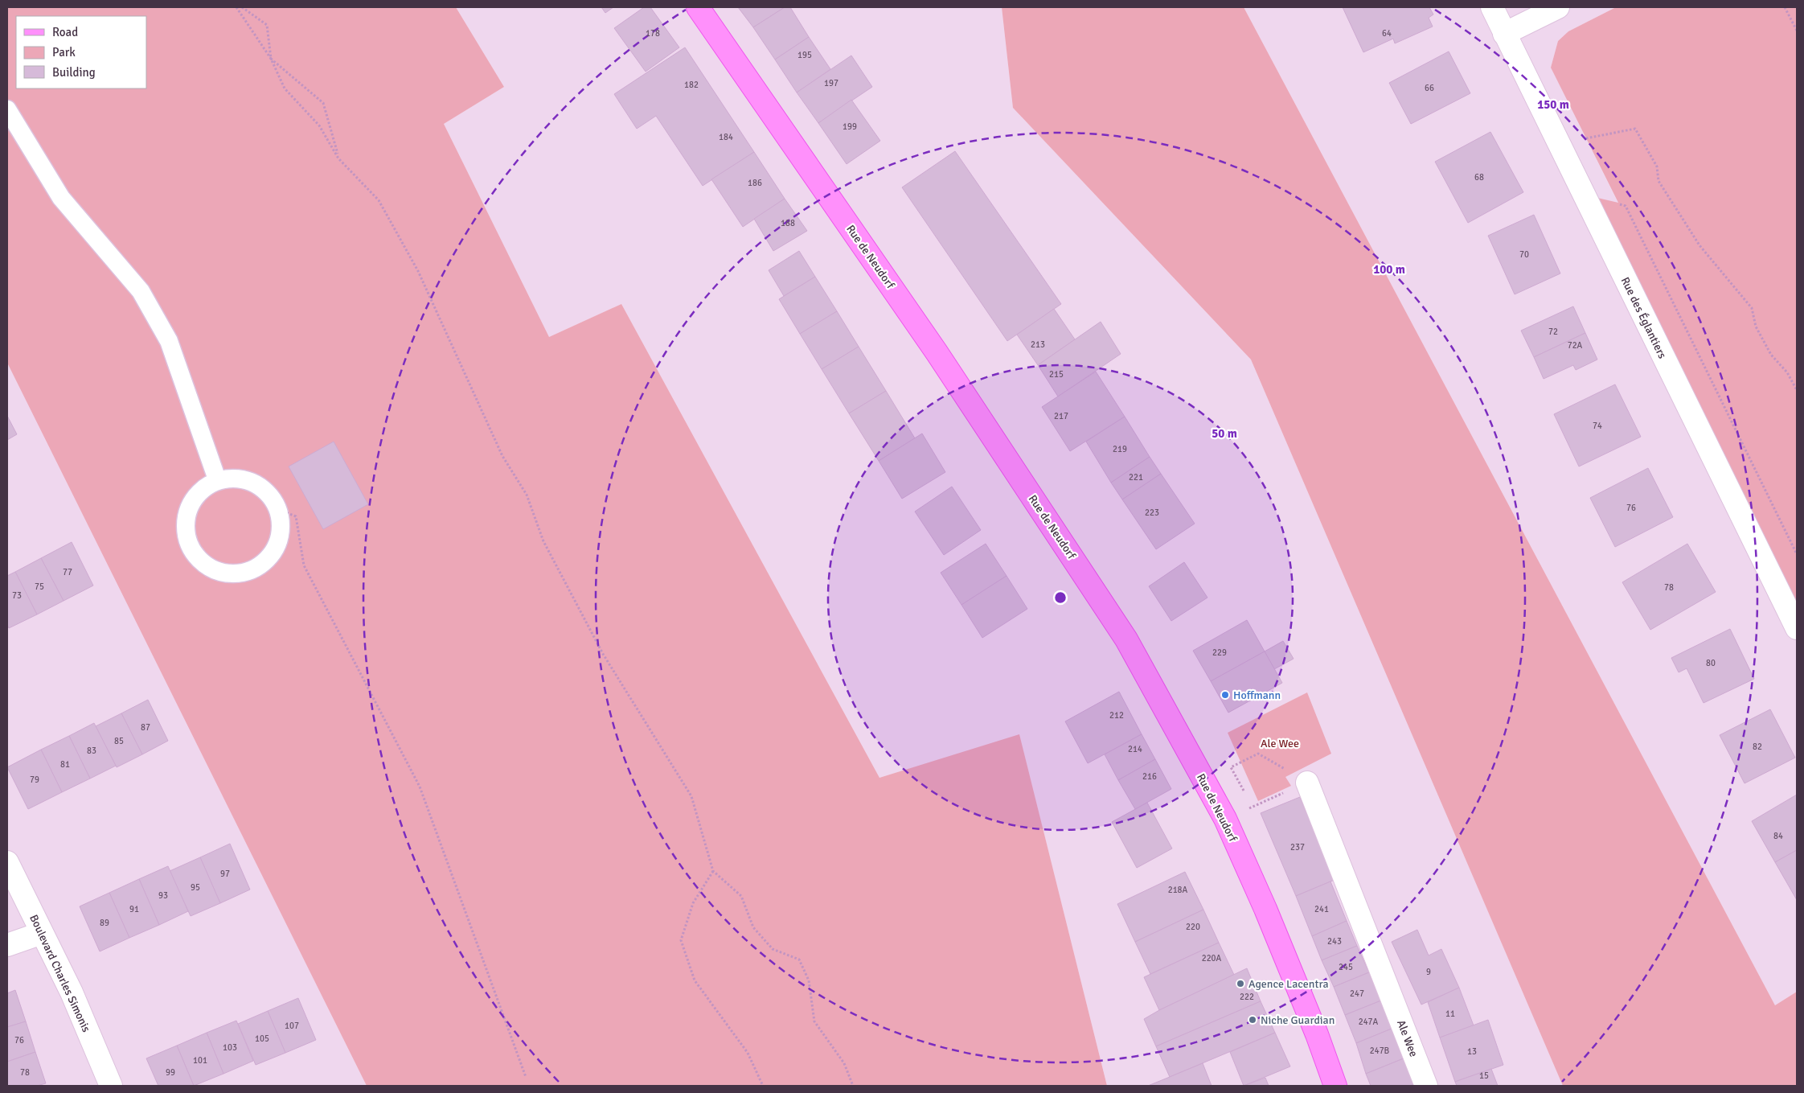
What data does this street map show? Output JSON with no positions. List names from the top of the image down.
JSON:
{
  "streets": {
    "main road": ["Rue de Neudorf"],
    "street": ["Rue des Églantiers", "Boulevard Charles Simonis", "Ale Wee"]
  },
  "parks": ["Ale Wee"],
  "places": ["Hoffmann", "Agence Lacentra", "Niche Guardian"],
  "house_numbers": [
    "178",
    "64",
    "195",
    "197",
    "182",
    "66",
    "199",
    "184",
    "68",
    "186",
    "188",
    "70",
    "72",
    "213",
    "72A",
    "215",
    "217",
    "74",
    "219",
    "221",
    "76",
    "223",
    "77",
    "75",
    "78",
    "73",
    "229",
    "80",
    "212",
    "87",
    "85",
    "82",
    "214",
    "83",
    "81",
    "216",
    "79",
    "84",
    "237",
    "97",
    "95",
    "218A",
    "93",
    "91",
    "241",
    "89",
    "220",
    "243",
    "220A",
    "245",
    "9",
    "247",
    "222",
    "11",
    "247A",
    "107",
    "105",
    "76",
    "103",
    "247B",
    "13",
    "101",
    "78",
    "99",
    "15"
  ],
  "legend": ["Road", "Park", "Building"],
  "rings": ["150 m", "100 m", "50 m"]
}
